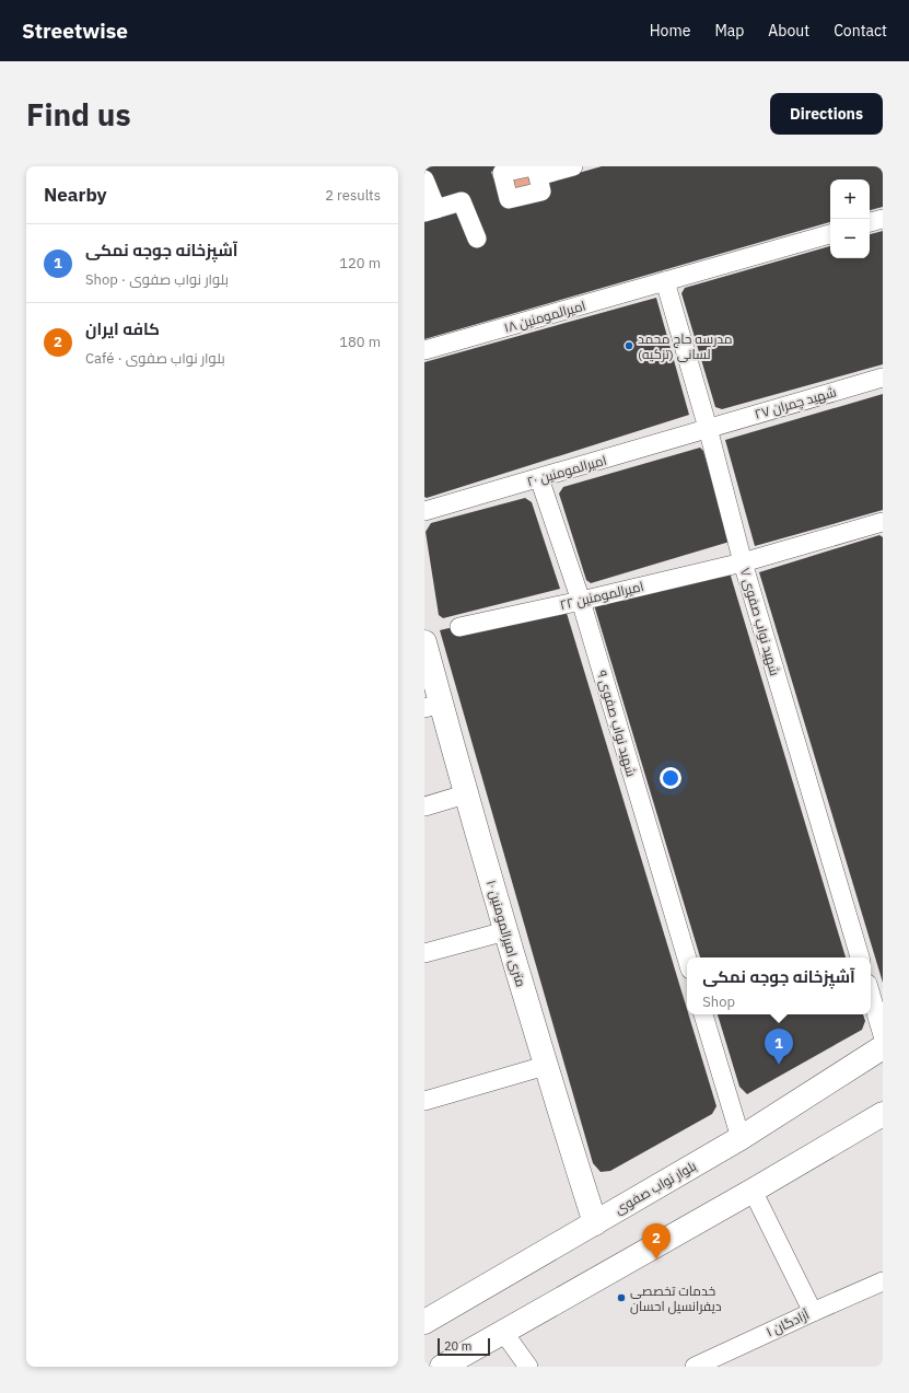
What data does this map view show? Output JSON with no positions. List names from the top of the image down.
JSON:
{
  "streets": {
    "main road": ["۱۰ متری امیرالمومنین", "بلوار نواب صفوی"],
    "street": [
      "امیرالمومنین ۱۸",
      "شهید چمران ۲۷",
      "امیرالمومنین ۲۰",
      "امیرالمومنین ۲۲",
      "شهید نواب صفوی ۷",
      "شهید نواب صفوی ۹",
      "آزادگان ۱"
    ]
  },
  "crossings": [
    ["امیرالمومنین ۱۸", "شهید نواب صفوی ۷"],
    ["شهید چمران ۲۷", "امیرالمومنین ۲۰"],
    ["شهید چمران ۲۷", "شهید نواب صفوی ۷"],
    ["امیرالمومنین ۲۰", "شهید نواب صفوی ۷"],
    ["امیرالمومنین ۲۰", "شهید نواب صفوی ۹"],
    ["امیرالمومنین ۲۲", "شهید نواب صفوی ۷"],
    ["امیرالمومنین ۲۲", "شهید نواب صفوی ۹"],
    ["۱۰ متری امیرالمومنین", "بلوار نواب صفوی"]
  ],
  "places": ["مدرسه حاج محمد لسانی (تزکیه)", "خدمات تخصصی دیفرانسیل احسان"],
  "scale_bar": "20 m",
  "page": {
    "header": "Streetwise",
    "nav": [
      "Home",
      "Map",
      "About",
      "Contact"
    ],
    "buttons": "Directions",
    "title": "Find us",
    "heading": ["Nearby", "2 results"],
    "map_buttons": ["+", "−"],
    "list": [
      {
        "mark": "1",
        "name": "آشپزخانه جوجه نمکی",
        "note": "Shop · بلوار نواب صفوی",
        "value": "120 m"
      },
      {
        "mark": "2",
        "name": "کافه ایران",
        "note": "Café · بلوار نواب صفوی",
        "value": "180 m"
      }
    ],
    "popup": ["آشپزخانه جوجه نمکی", "Shop"],
    "pins": ["1", "2"],
    "scale": "20 m"
  }
}
